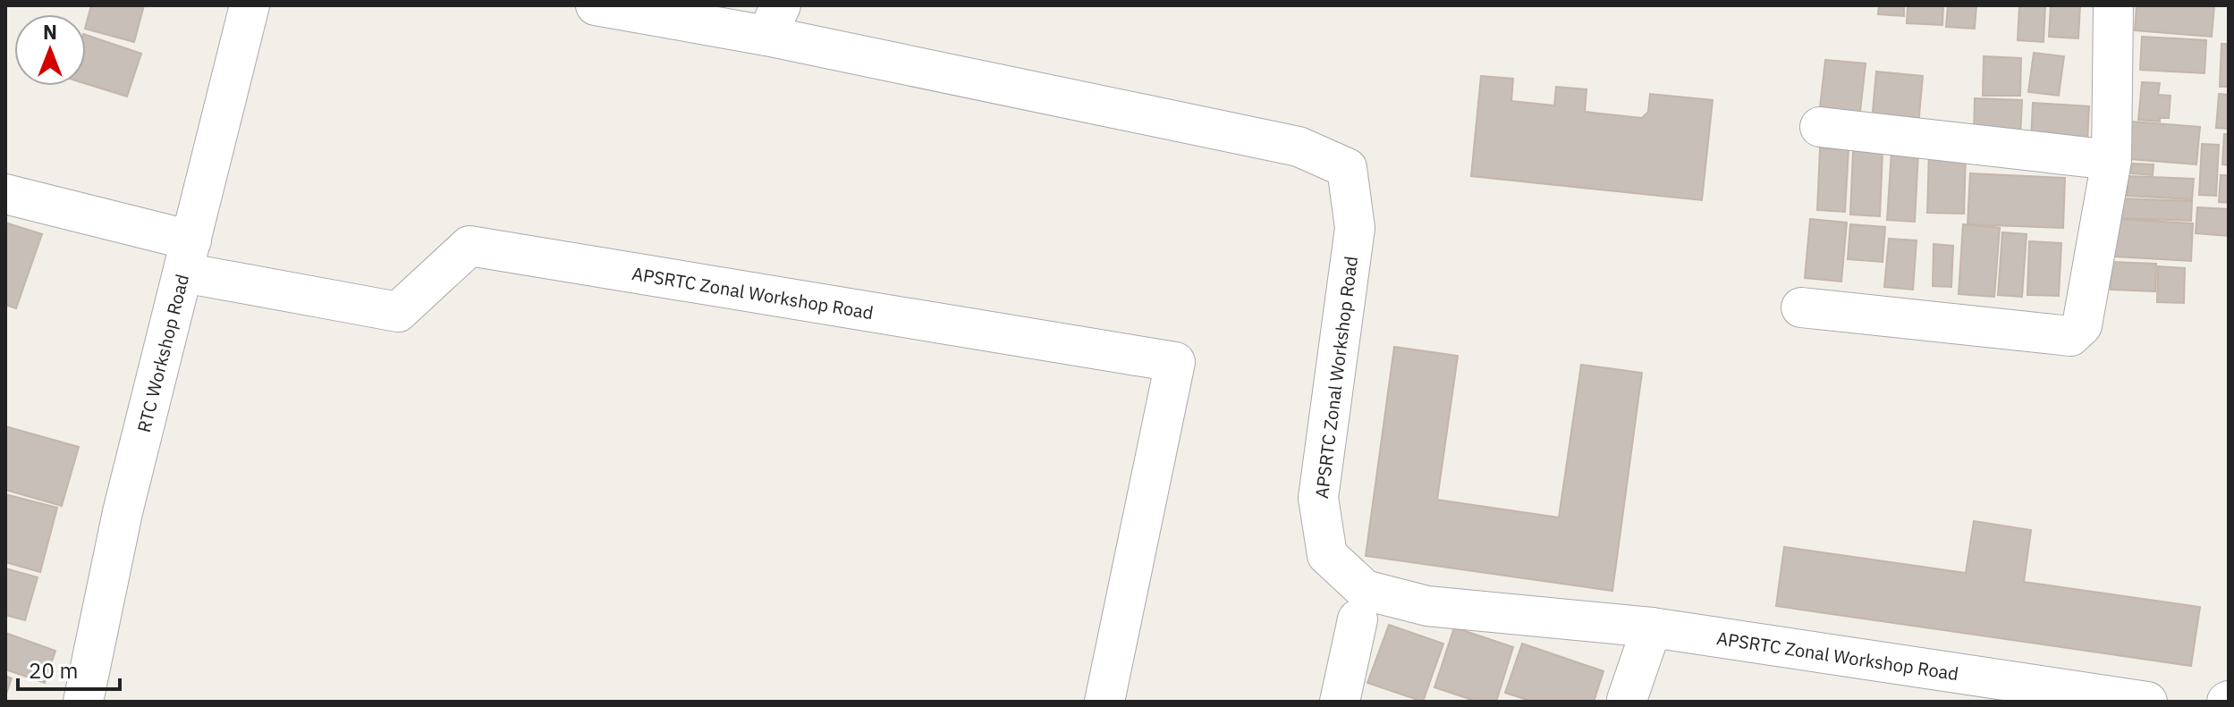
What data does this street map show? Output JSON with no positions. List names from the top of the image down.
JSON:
{
  "streets": {
    "street": ["APSRTC Zonal Workshop Road", "RTC Workshop Road"]
  },
  "crossings": [
    ["APSRTC Zonal Workshop Road", "RTC Workshop Road"]
  ],
  "scale_bar": "20 m",
  "north": "top"
}
